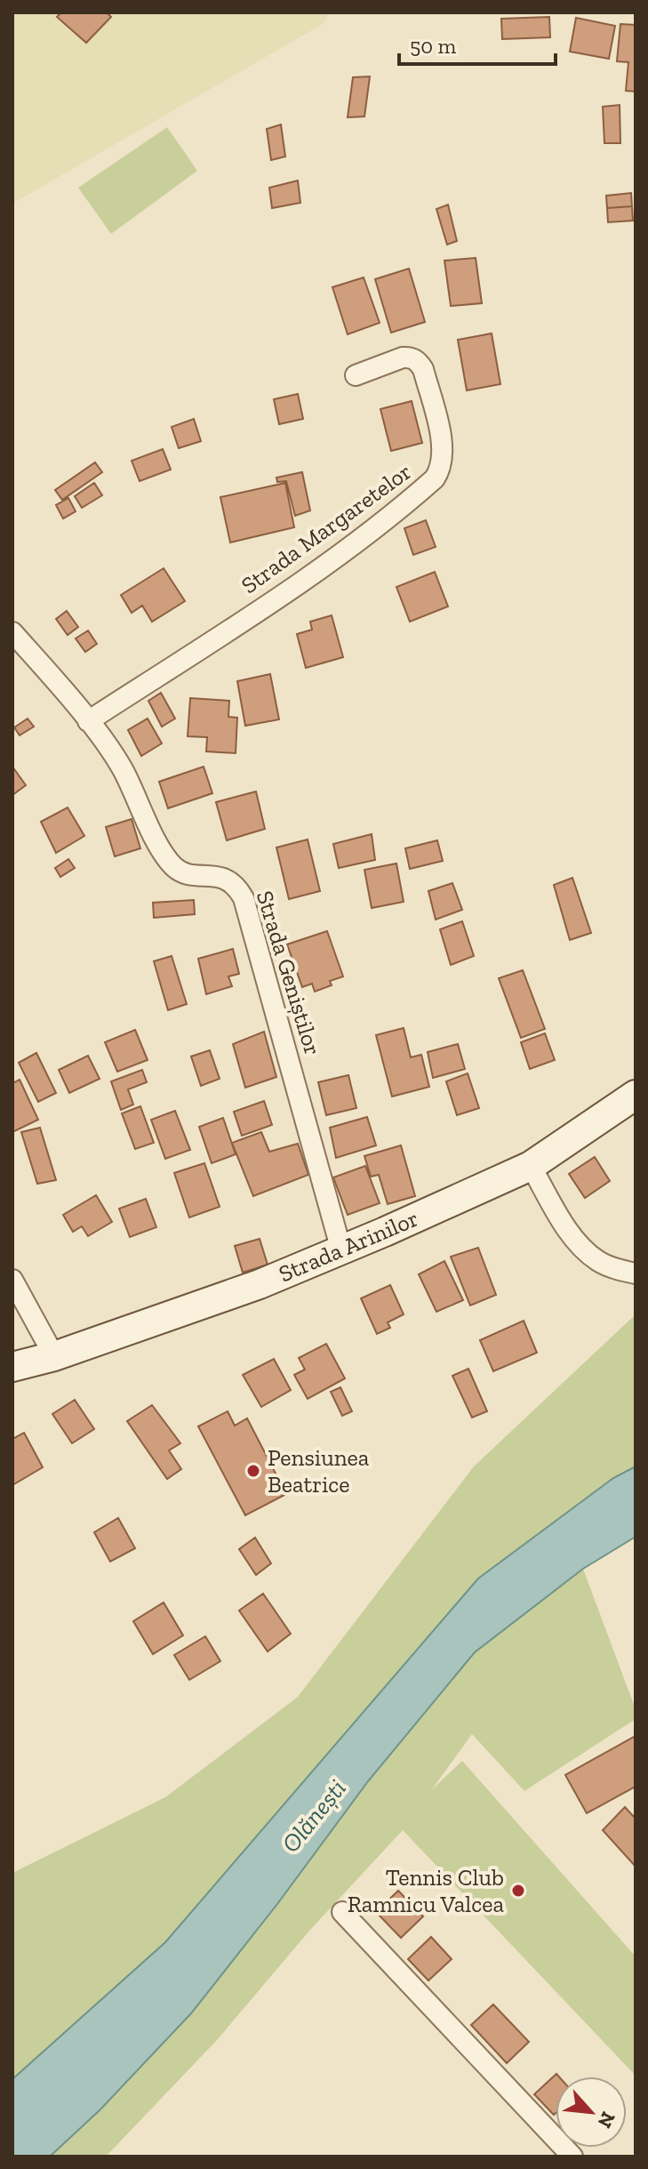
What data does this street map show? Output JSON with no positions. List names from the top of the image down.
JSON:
{
  "streets": {
    "street": ["Strada Margaretelor", "Strada Geniștilor", "Strada Arinilor"]
  },
  "crossings": [
    ["Strada Margaretelor", "Strada Geniștilor"],
    ["Strada Geniștilor", "Strada Arinilor"]
  ],
  "water": ["Olănești"],
  "places": ["Pensiunea Beatrice", "Tennis Club Ramnicu Valcea"],
  "scale_bar": "50 m",
  "north": "bottom right"
}
